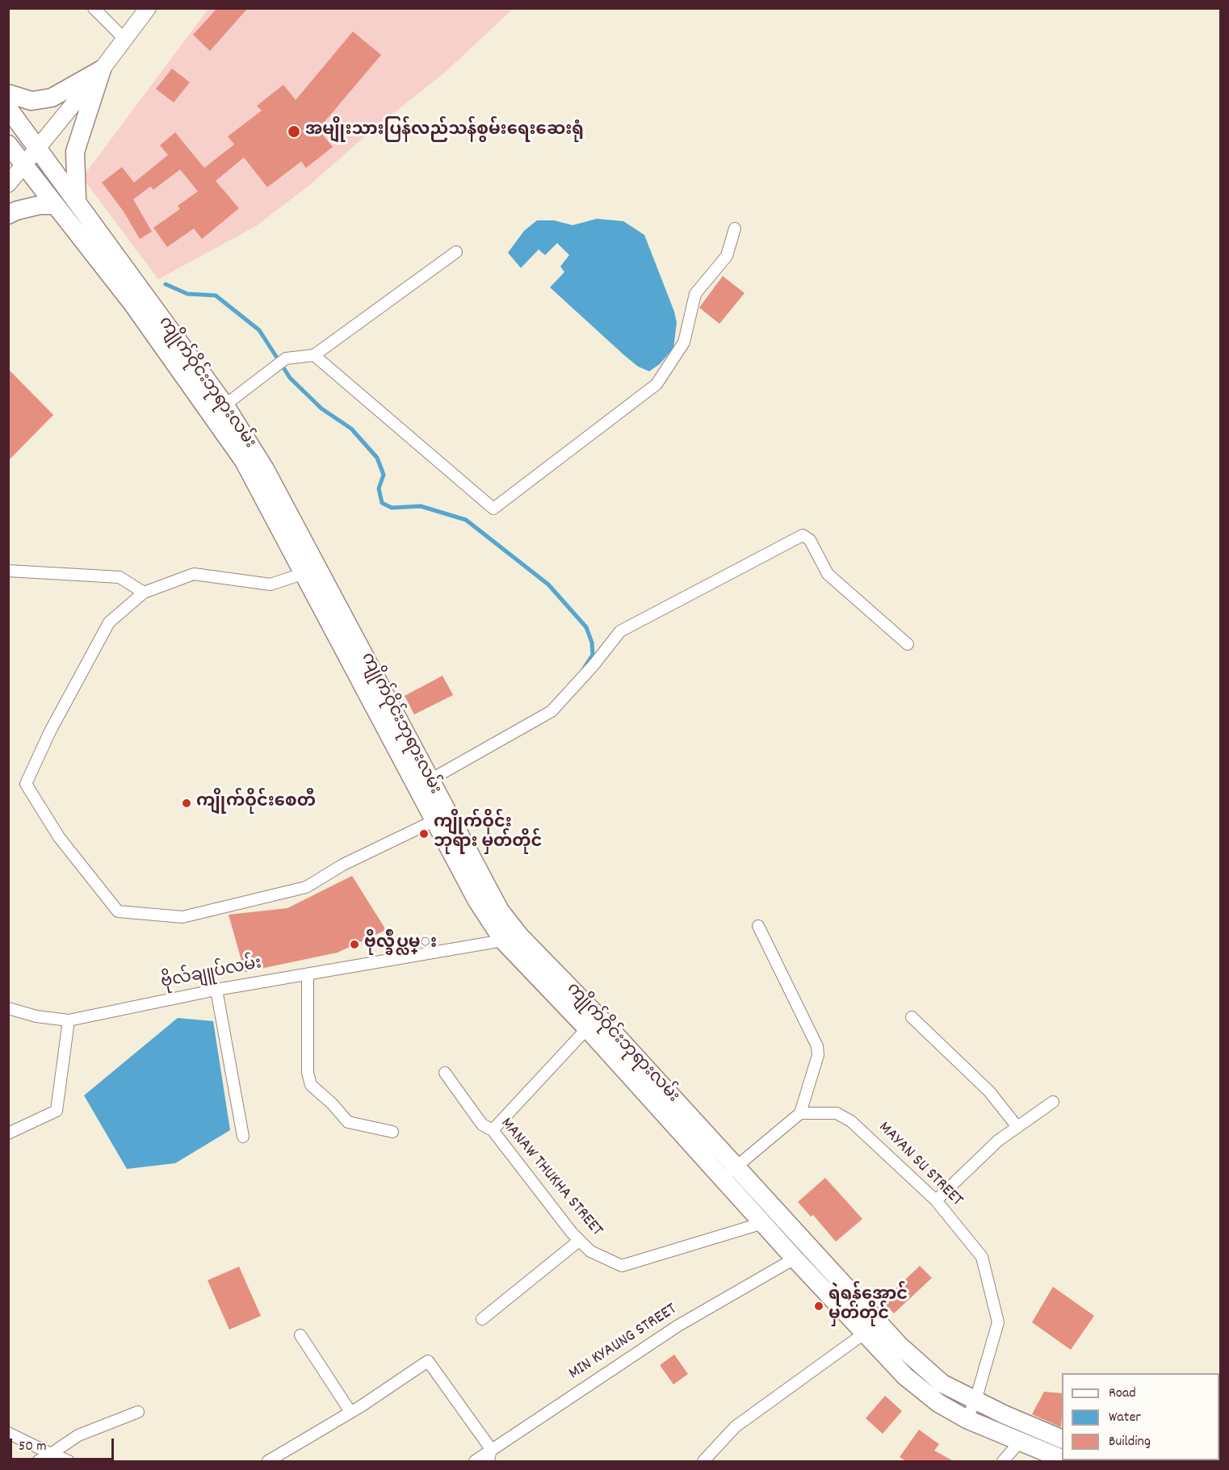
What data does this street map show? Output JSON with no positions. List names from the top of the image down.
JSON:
{
  "streets": {
    "main road": ["ကျိုက်ဝိုင်းဘုရားလမ်း"],
    "street": [
      "ဗိုလ်ချူပ်လမ်း",
      "MAYAN SU STREET",
      "MANAW THUKHA STREET",
      "MIN KYAUNG STREET"
    ]
  },
  "crossings": [
    ["ကျိုက်ဝိုင်းဘုရားလမ်း", "ဗိုလ်ချူပ်လမ်း"],
    ["ကျိုက်ဝိုင်းဘုရားလမ်း", "MAYAN SU STREET"],
    ["ကျိုက်ဝိုင်းဘုရားလမ်း", "MANAW THUKHA STREET"],
    ["ကျိုက်ဝိုင်းဘုရားလမ်း", "MIN KYAUNG STREET"]
  ],
  "places": [
    "အမျိုးသားပြန်လည်သန်စွမ်းရေးဆေးရုံ",
    "ကျိုက်ဝိုင်းစေတီ",
    "ကျိုက်ဝိုင်း ဘုရား မှတ်တိုင်",
    "ဗိုလ္ခ်ဳပ္လမ္း",
    "ရဲရန်အောင် မှတ်တိုင်"
  ],
  "legend": ["Road", "Water", "Building"],
  "scale_bar": "50 m"
}
